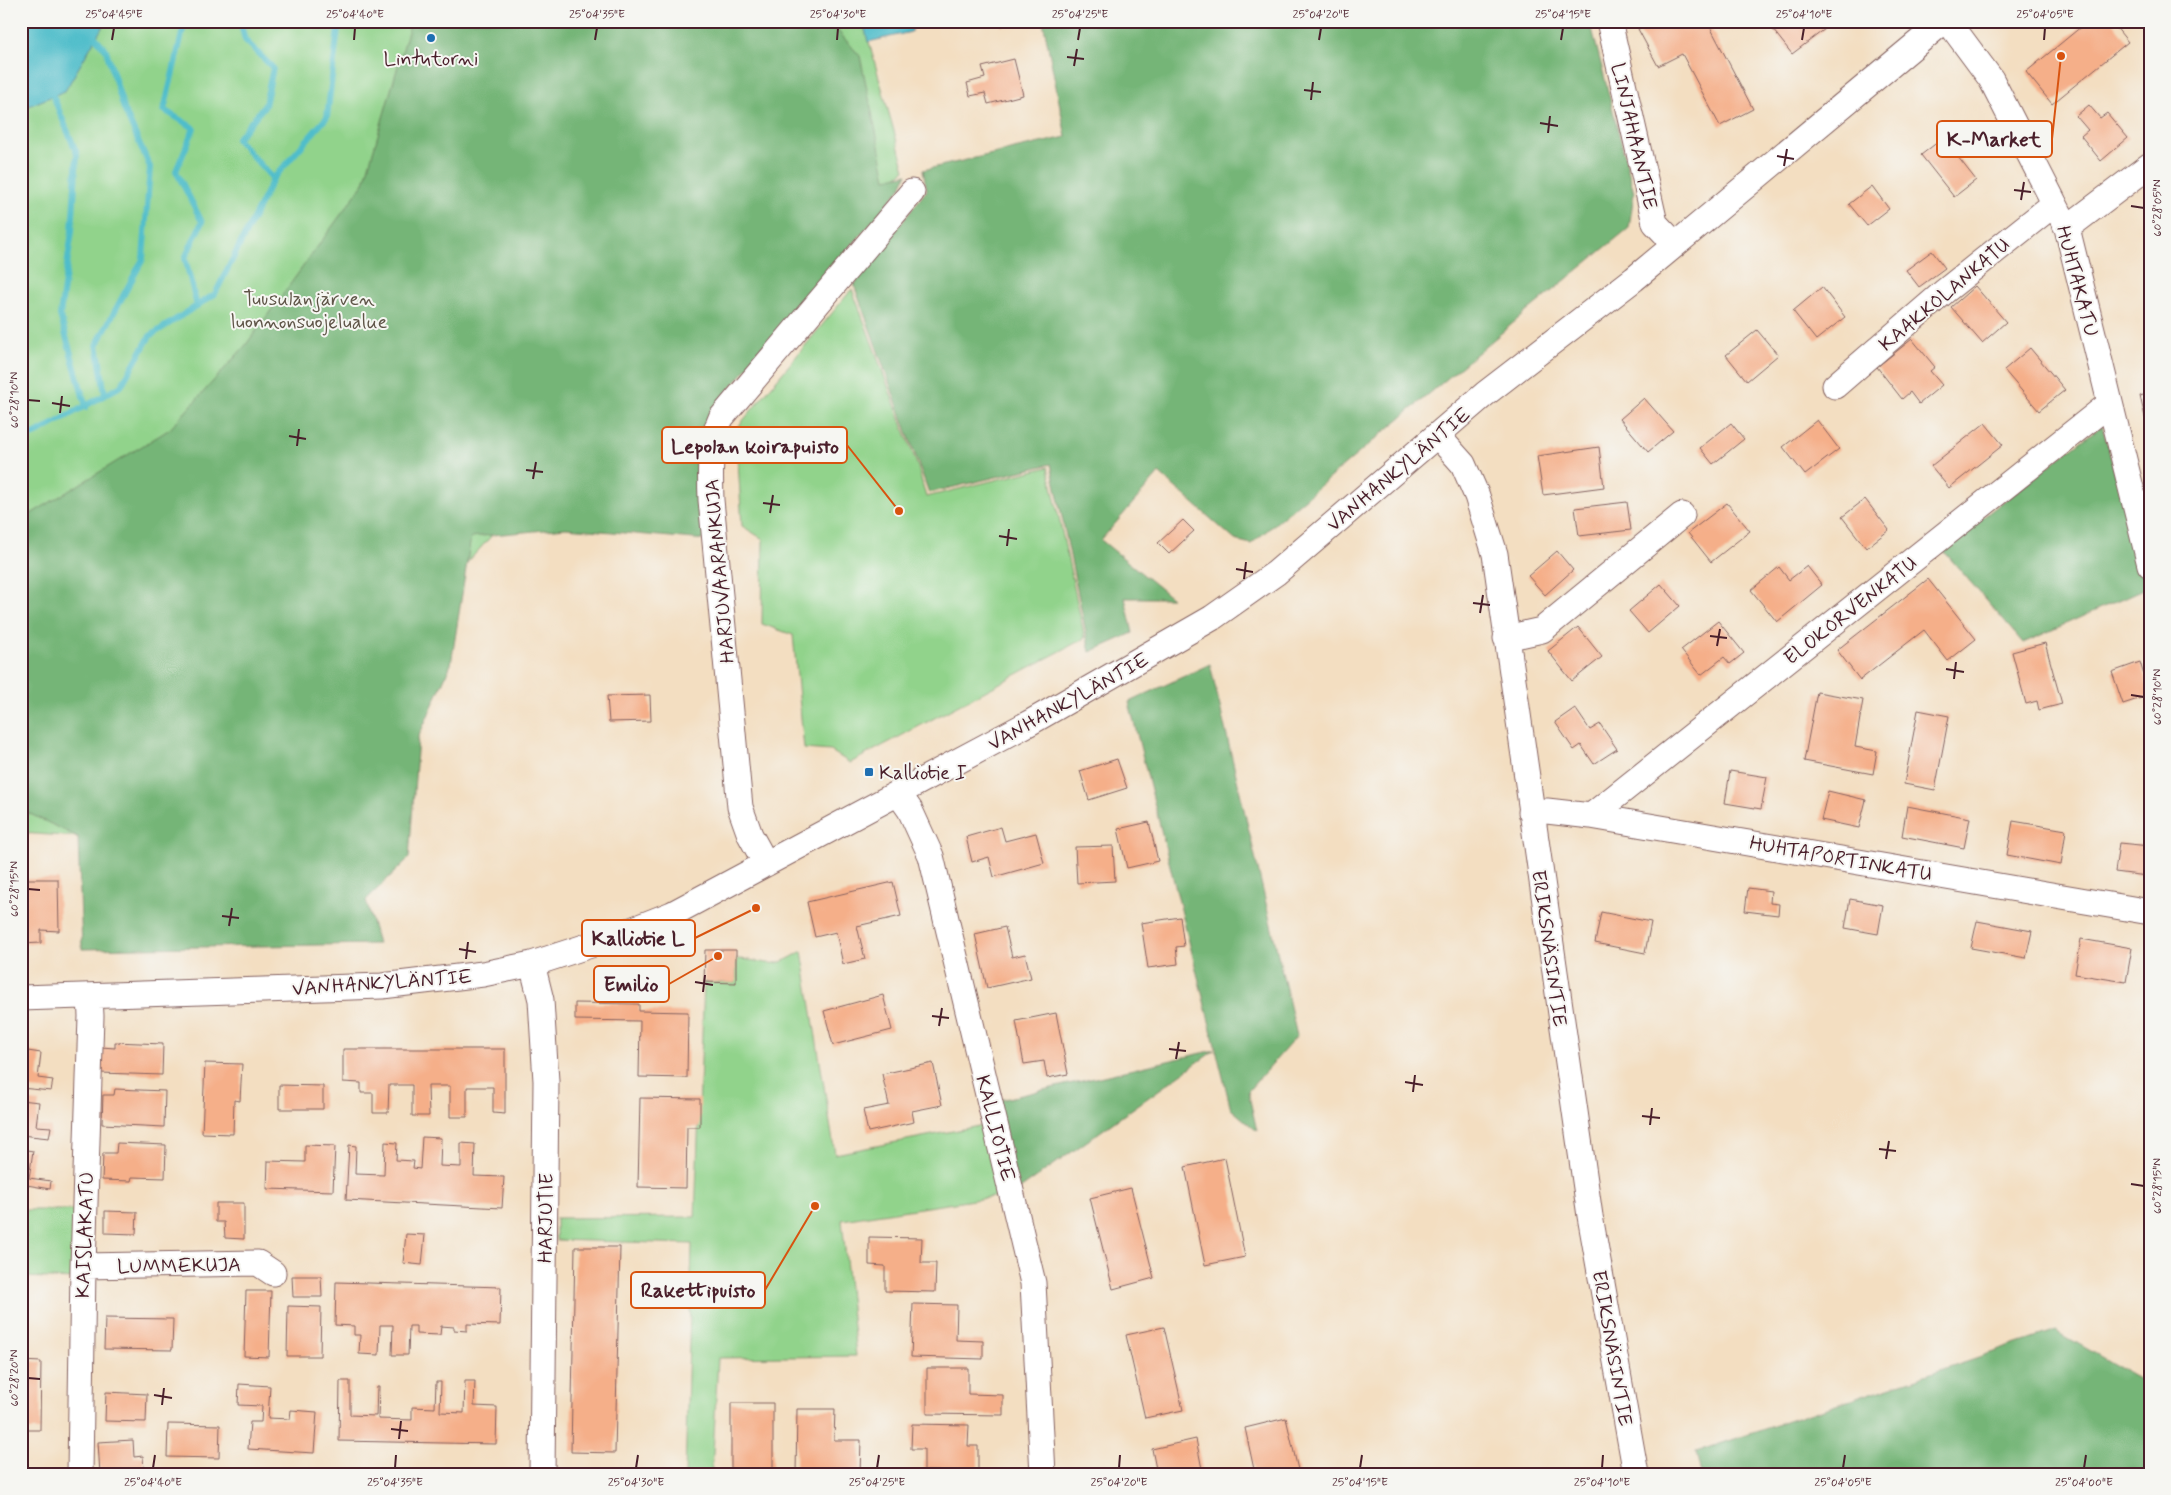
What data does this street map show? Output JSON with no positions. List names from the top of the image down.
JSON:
{
  "streets": {
    "street": [
      "LINJAHAANTIE",
      "HUHTAKATU",
      "KAAKKOLANKATU",
      "VANHANKYLÄNTIE",
      "HARJUVAARANKUJA",
      "ELOKORVENKATU",
      "HUHTAPORTINKATU",
      "ERIKSNÄSINTIE",
      "KALLIOTIE",
      "HARJUTIE",
      "KAISLAKATU",
      "LUMMEKUJA"
    ]
  },
  "crossings": [
    ["LINJAHAANTIE", "VANHANKYLÄNTIE"],
    ["HUHTAKATU", "KAAKKOLANKATU"],
    ["HUHTAKATU", "ELOKORVENKATU"],
    ["VANHANKYLÄNTIE", "HARJUVAARANKUJA"],
    ["VANHANKYLÄNTIE", "ERIKSNÄSINTIE"],
    ["VANHANKYLÄNTIE", "KALLIOTIE"],
    ["VANHANKYLÄNTIE", "HARJUTIE"],
    ["VANHANKYLÄNTIE", "KAISLAKATU"],
    ["ELOKORVENKATU", "HUHTAPORTINKATU"],
    ["HUHTAPORTINKATU", "ERIKSNÄSINTIE"],
    ["KAISLAKATU", "LUMMEKUJA"]
  ],
  "parks": ["Tuusulanjärven luonnonsuojelualue"],
  "places": {
    "other": [
      "Lintutorni",
      "K-Market",
      "Lepolan koirapuisto",
      "Kalliotie L",
      "Emilio",
      "Rakettipuisto"
    ],
    "transit": ["Kalliotie I"]
  },
  "coordinates": [
    "25°04'45\"E",
    "25°04'40\"E",
    "25°04'35\"E",
    "25°04'30\"E",
    "25°04'25\"E",
    "25°04'20\"E",
    "25°04'15\"E",
    "25°04'10\"E",
    "25°04'05\"E",
    "60°28'05\"N",
    "60°28'10\"N",
    "60°28'15\"N",
    "60°28'20\"N",
    "25°04'00\"E"
  ]
}
